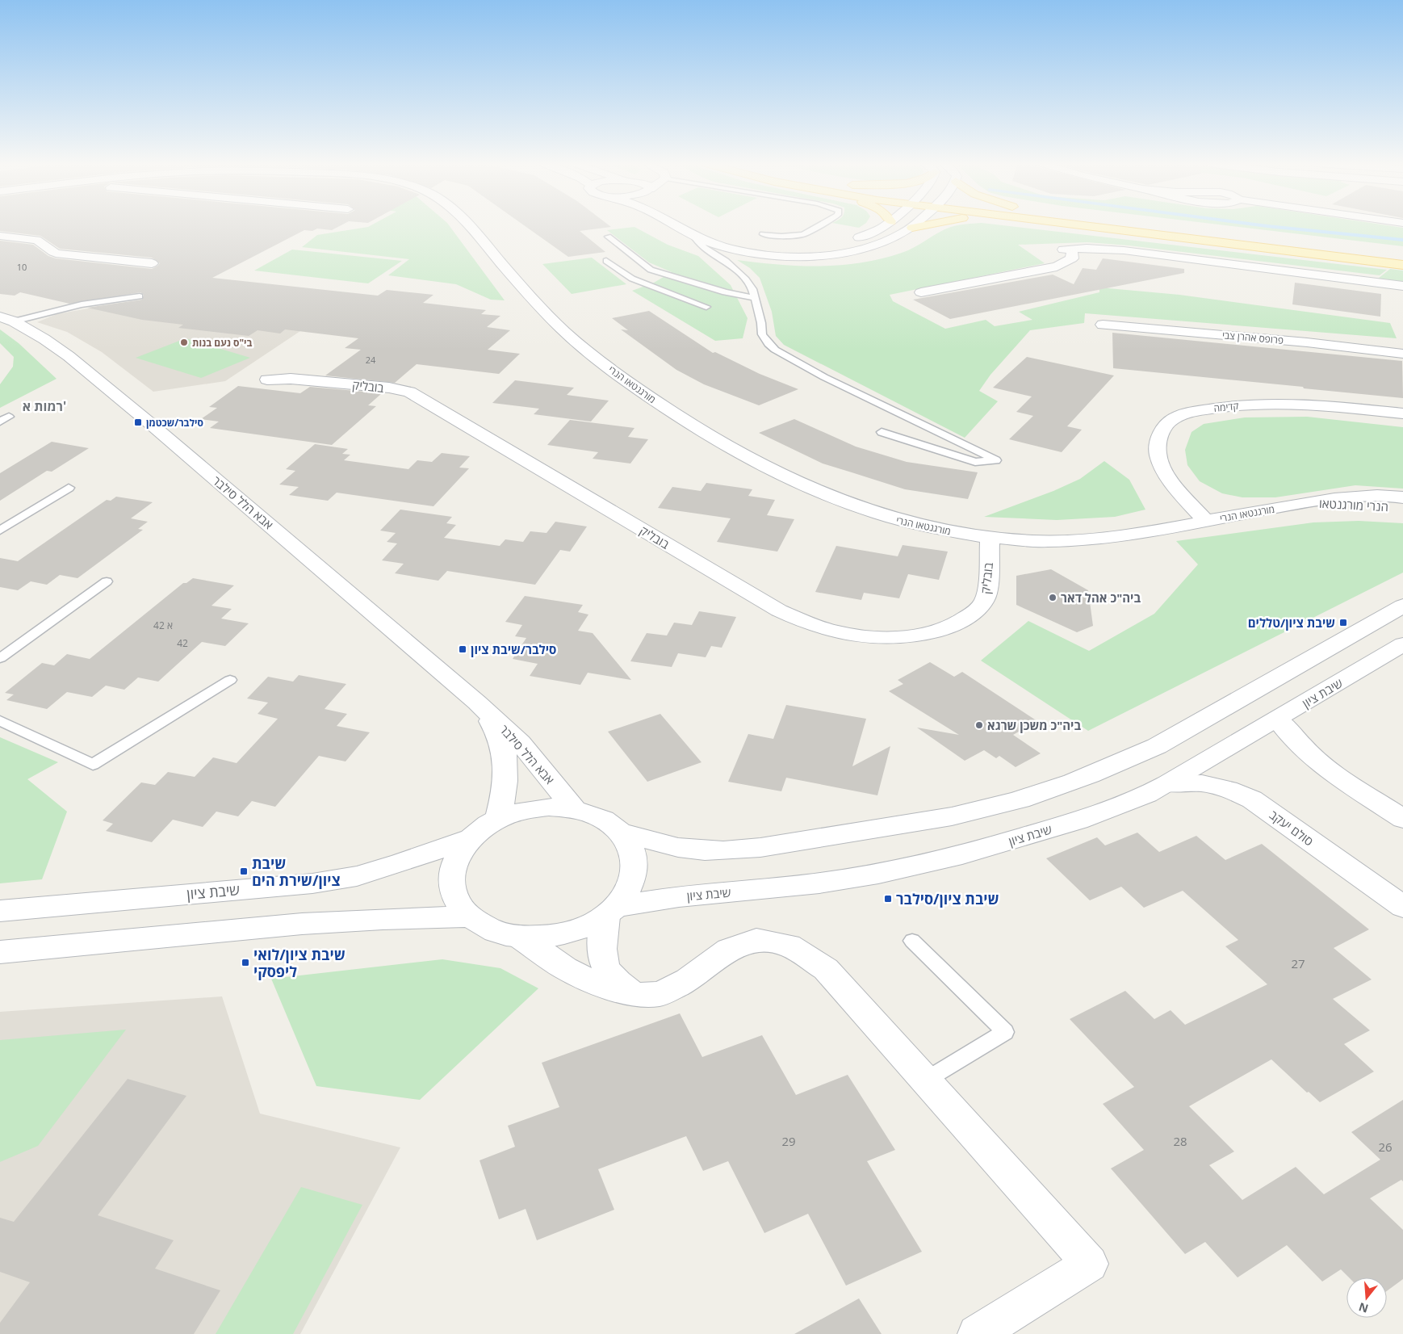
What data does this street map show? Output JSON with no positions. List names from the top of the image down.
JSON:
{
  "streets": {
    "street": [
      "פרופס אהרן צבי",
      "מורגנטאו הנרי",
      "בובליק",
      "קדימה",
      "אבא הלל סילבר",
      "הנרי מורגנטאו",
      "שיבת ציון",
      "סולם יעקב"
    ]
  },
  "crossings": [
    ["מורגנטאו הנרי", "בובליק"],
    ["מורגנטאו הנרי", "קדימה"],
    ["מורגנטאו הנרי", "הנרי מורגנטאו"],
    ["שיבת ציון", "סולם יעקב"]
  ],
  "districts": ["רמות א'"],
  "places": {
    "other": ["בי\"ס נעם בנות", "ביה\"כ אהל דאר", "ביה\"כ משכן שרגא"],
    "transit": [
      "סילבר/שכטמן",
      "שיבת ציון/טללים",
      "סילבר/שיבת ציון",
      "שיבת ציון/שירת הים",
      "שיבת ציון/סילבר",
      "שיבת ציון/לואי ליפסקי"
    ]
  },
  "house_numbers": [
    "10",
    "24",
    "42 א",
    "42",
    "27",
    "29",
    "28",
    "26"
  ],
  "north": "bottom"
}
